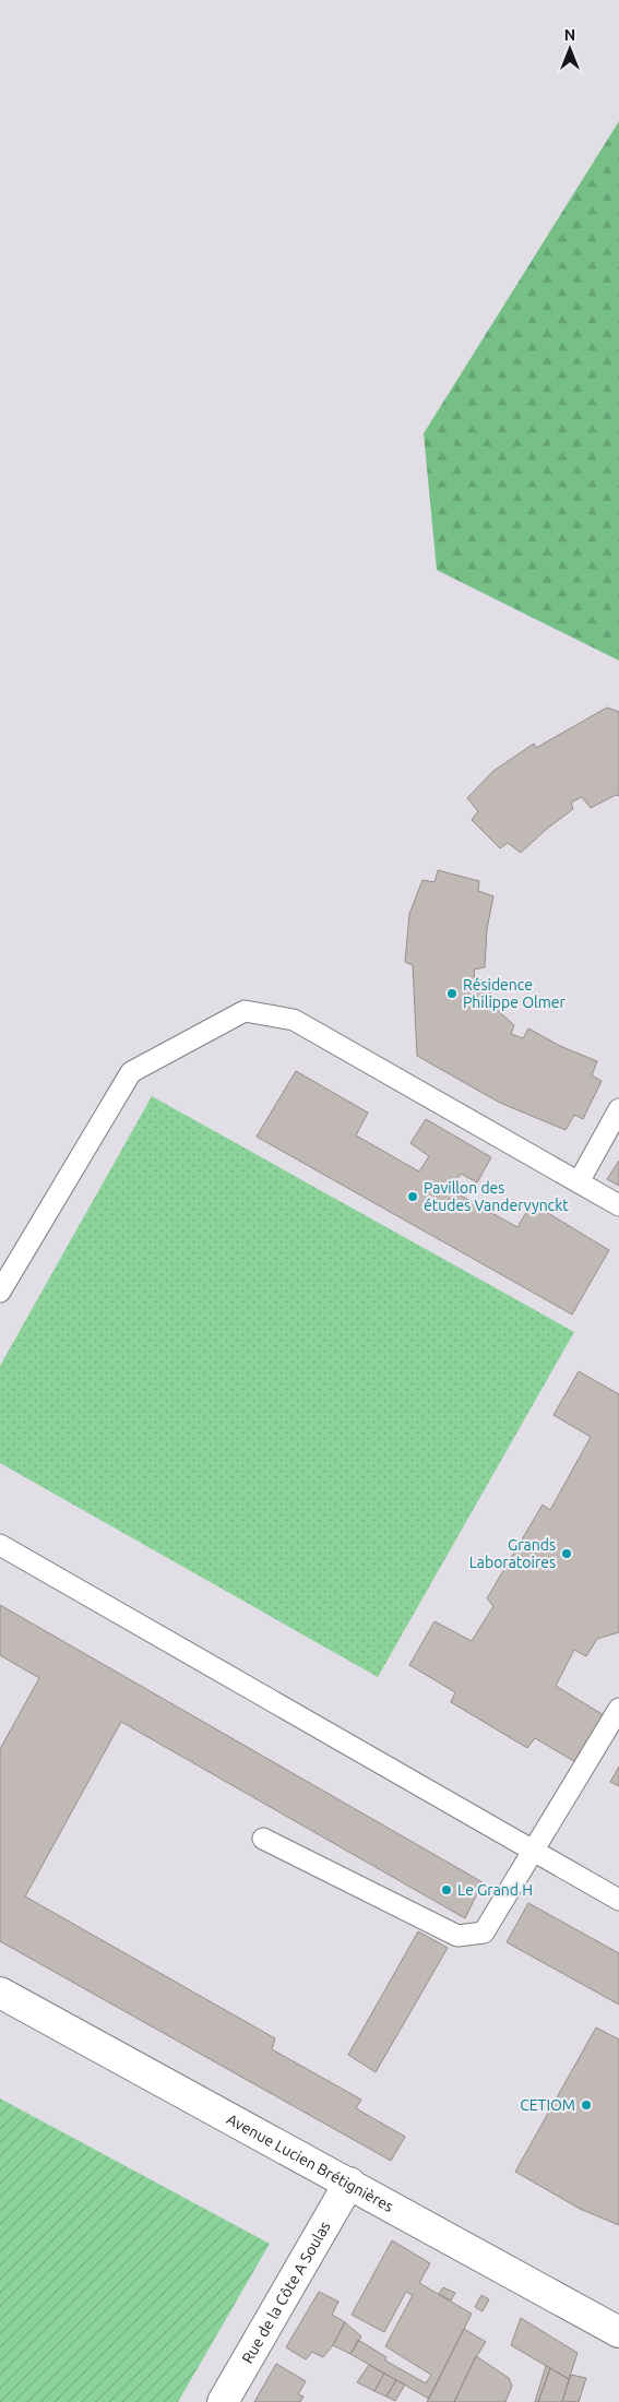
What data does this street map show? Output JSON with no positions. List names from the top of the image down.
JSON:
{
  "streets": {
    "street": ["Avenue Lucien Brétignières", "Rue de la Côte A Soulas"]
  },
  "crossings": [
    ["Avenue Lucien Brétignières", "Rue de la Côte A Soulas"]
  ],
  "places": [
    "Résidence Philippe Olmer",
    "Pavillon des études Vandervynckt",
    "Grands Laboratoires",
    "Le Grand H",
    "CETIOM"
  ],
  "north": "top"
}
